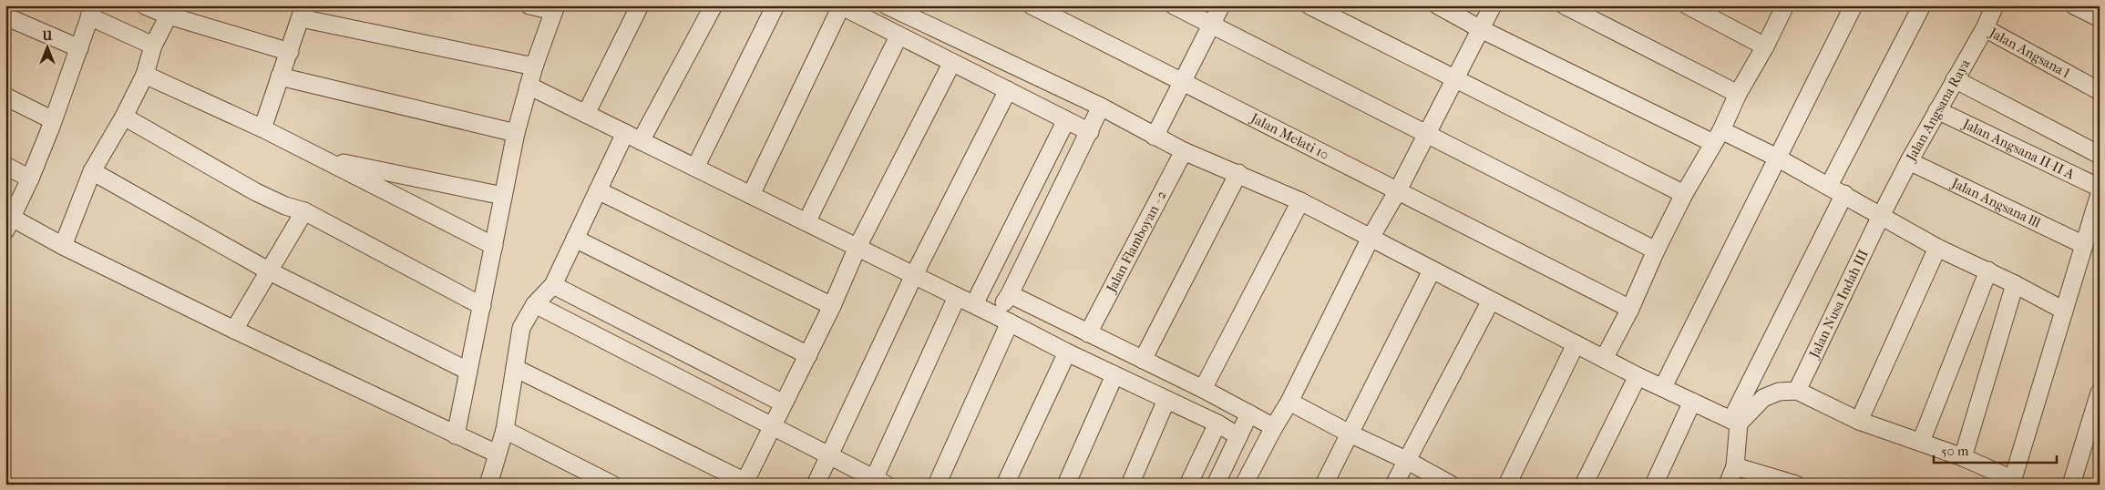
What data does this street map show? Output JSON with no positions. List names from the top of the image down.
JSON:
{
  "streets": {
    "street": [
      "Jalan Angsana l",
      "Jalan Angsana Raya",
      "Jalan Melati 10",
      "Jalan Angsana II-II A",
      "Jalan Angsana lll",
      "Jalan Flamboyan - 2",
      "Jalan Nusa Indah III"
    ]
  },
  "crossings": [
    ["Jalan Angsana l", "Jalan Angsana Raya"],
    ["Jalan Angsana Raya", "Jalan Angsana II-II A"],
    ["Jalan Angsana Raya", "Jalan Angsana lll"],
    ["Jalan Angsana Raya", "Jalan Nusa Indah III"]
  ],
  "scale_bar": "50 m",
  "north": "top"
}
